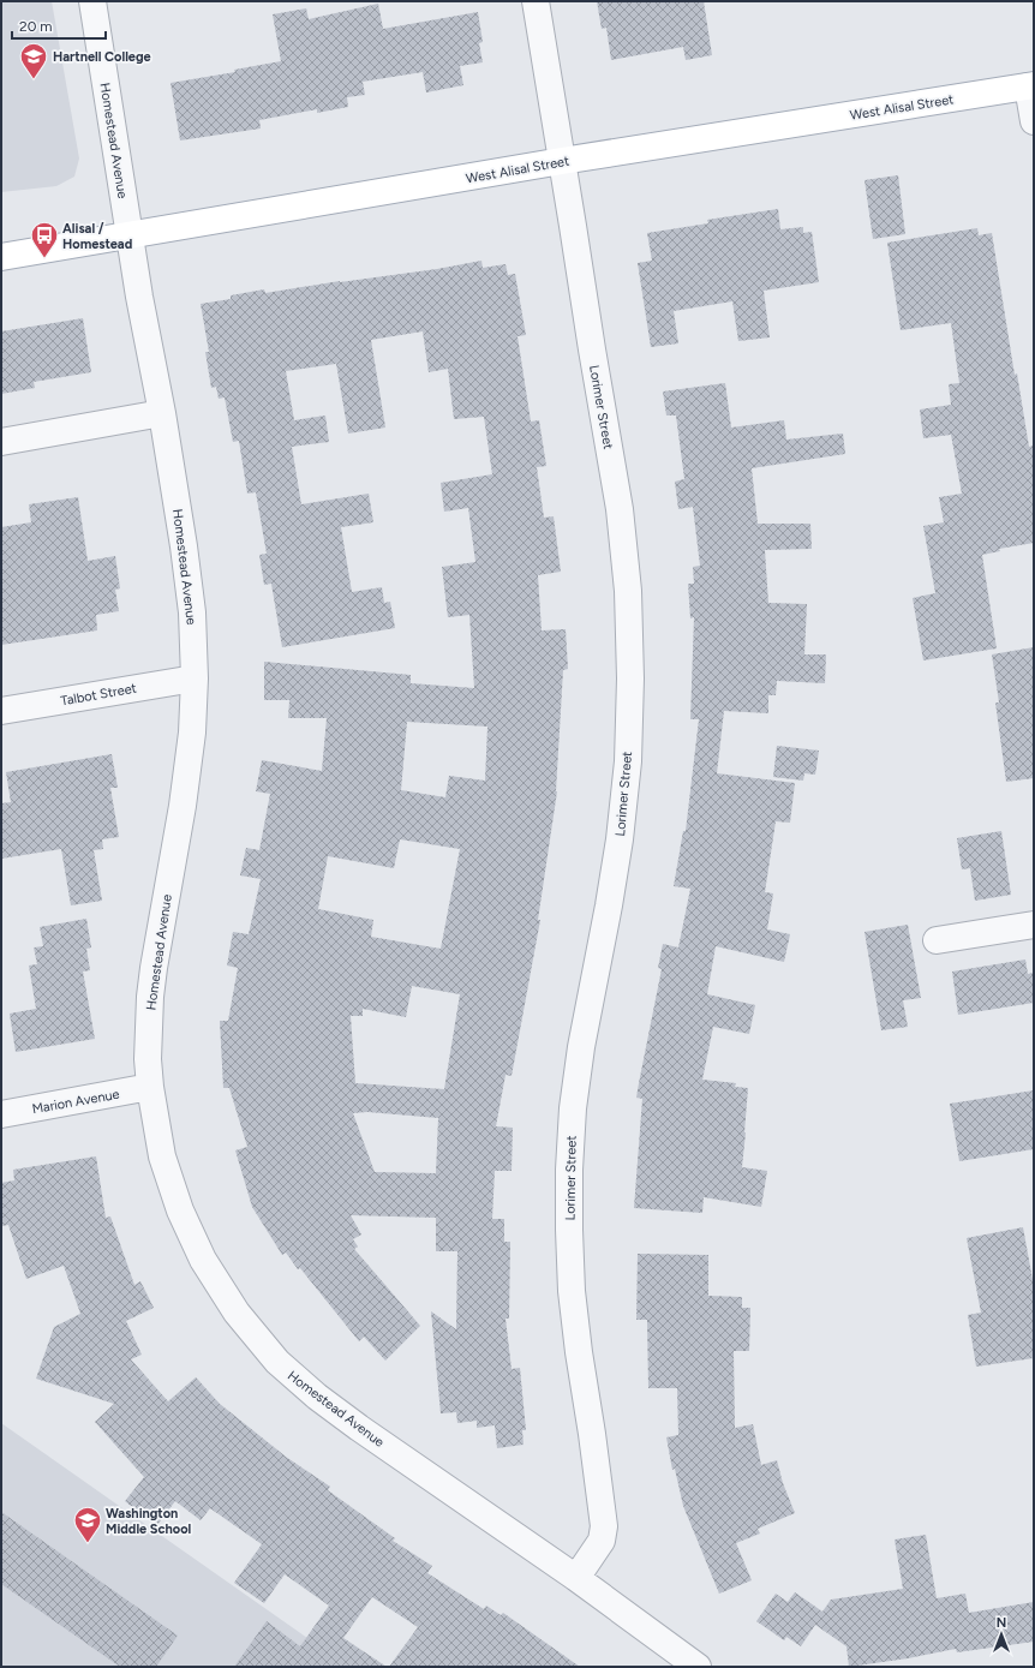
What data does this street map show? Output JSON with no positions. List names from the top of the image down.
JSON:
{
  "streets": {
    "main road": ["West Alisal Street"],
    "street": [
      "Homestead Avenue",
      "Lorimer Street",
      "Talbot Street",
      "Marion Avenue"
    ]
  },
  "crossings": [
    ["West Alisal Street", "Homestead Avenue"],
    ["West Alisal Street", "Lorimer Street"],
    ["Homestead Avenue", "Lorimer Street"],
    ["Homestead Avenue", "Talbot Street"],
    ["Homestead Avenue", "Marion Avenue"]
  ],
  "places": {
    "school or university": ["Hartnell College", "Washington Middle School"],
    "bus stop": ["Alisal / Homestead"]
  },
  "scale_bar": "20 m",
  "north": "top"
}
